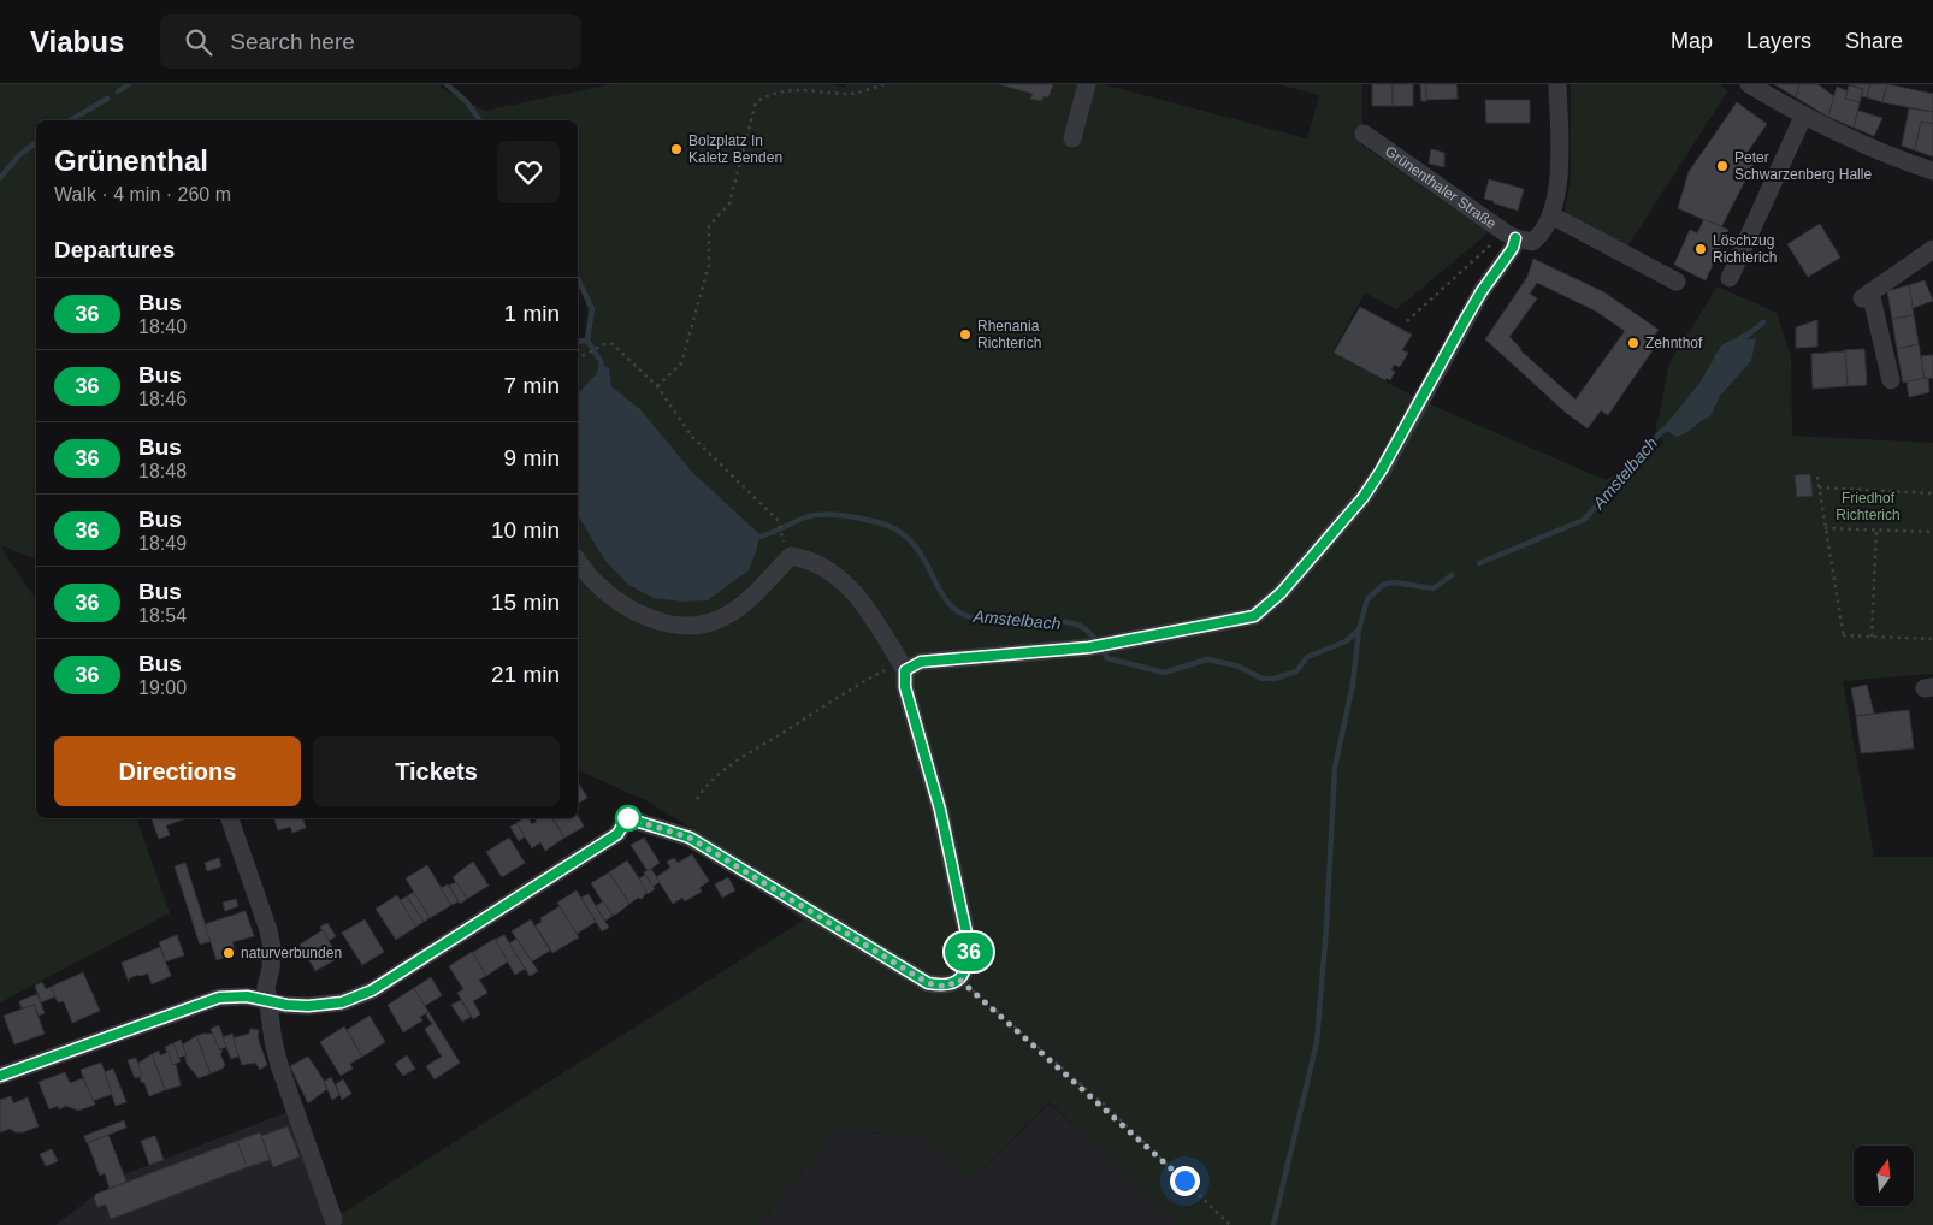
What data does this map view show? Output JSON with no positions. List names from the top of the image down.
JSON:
{
  "streets": {
    "street": ["Grünenthaler Straße"]
  },
  "water": ["Amstelbach"],
  "parks": ["Friedhof Richterich"],
  "places": [
    "Bolzplatz In Kaletz Benden",
    "Peter Schwarzenberg Halle",
    "Löschzug Richterich",
    "Rhenania Richterich",
    "Zehnthof",
    "naturverbunden"
  ],
  "lines": ["bus line 36"],
  "north": "top",
  "page": {
    "header": "Viabus",
    "search": "Search here",
    "nav": ["Map", "Layers", "Share"],
    "on_map": "36",
    "heading": [
      ["Grünenthal", "Walk · 4 min · 260 m"],
      "Departures"
    ],
    "list": [
      {
        "mark": "36",
        "name": "Bus",
        "note": "18:40",
        "value": "1 min"
      },
      {
        "mark": "36",
        "name": "Bus",
        "note": "18:46",
        "value": "7 min"
      },
      {
        "mark": "36",
        "name": "Bus",
        "note": "18:48",
        "value": "9 min"
      },
      {
        "mark": "36",
        "name": "Bus",
        "note": "18:49",
        "value": "10 min"
      },
      {
        "mark": "36",
        "name": "Bus",
        "note": "18:54",
        "value": "15 min"
      },
      {
        "mark": "36",
        "name": "Bus",
        "note": "19:00",
        "value": "21 min"
      }
    ],
    "buttons": ["Directions", "Tickets"]
  }
}
